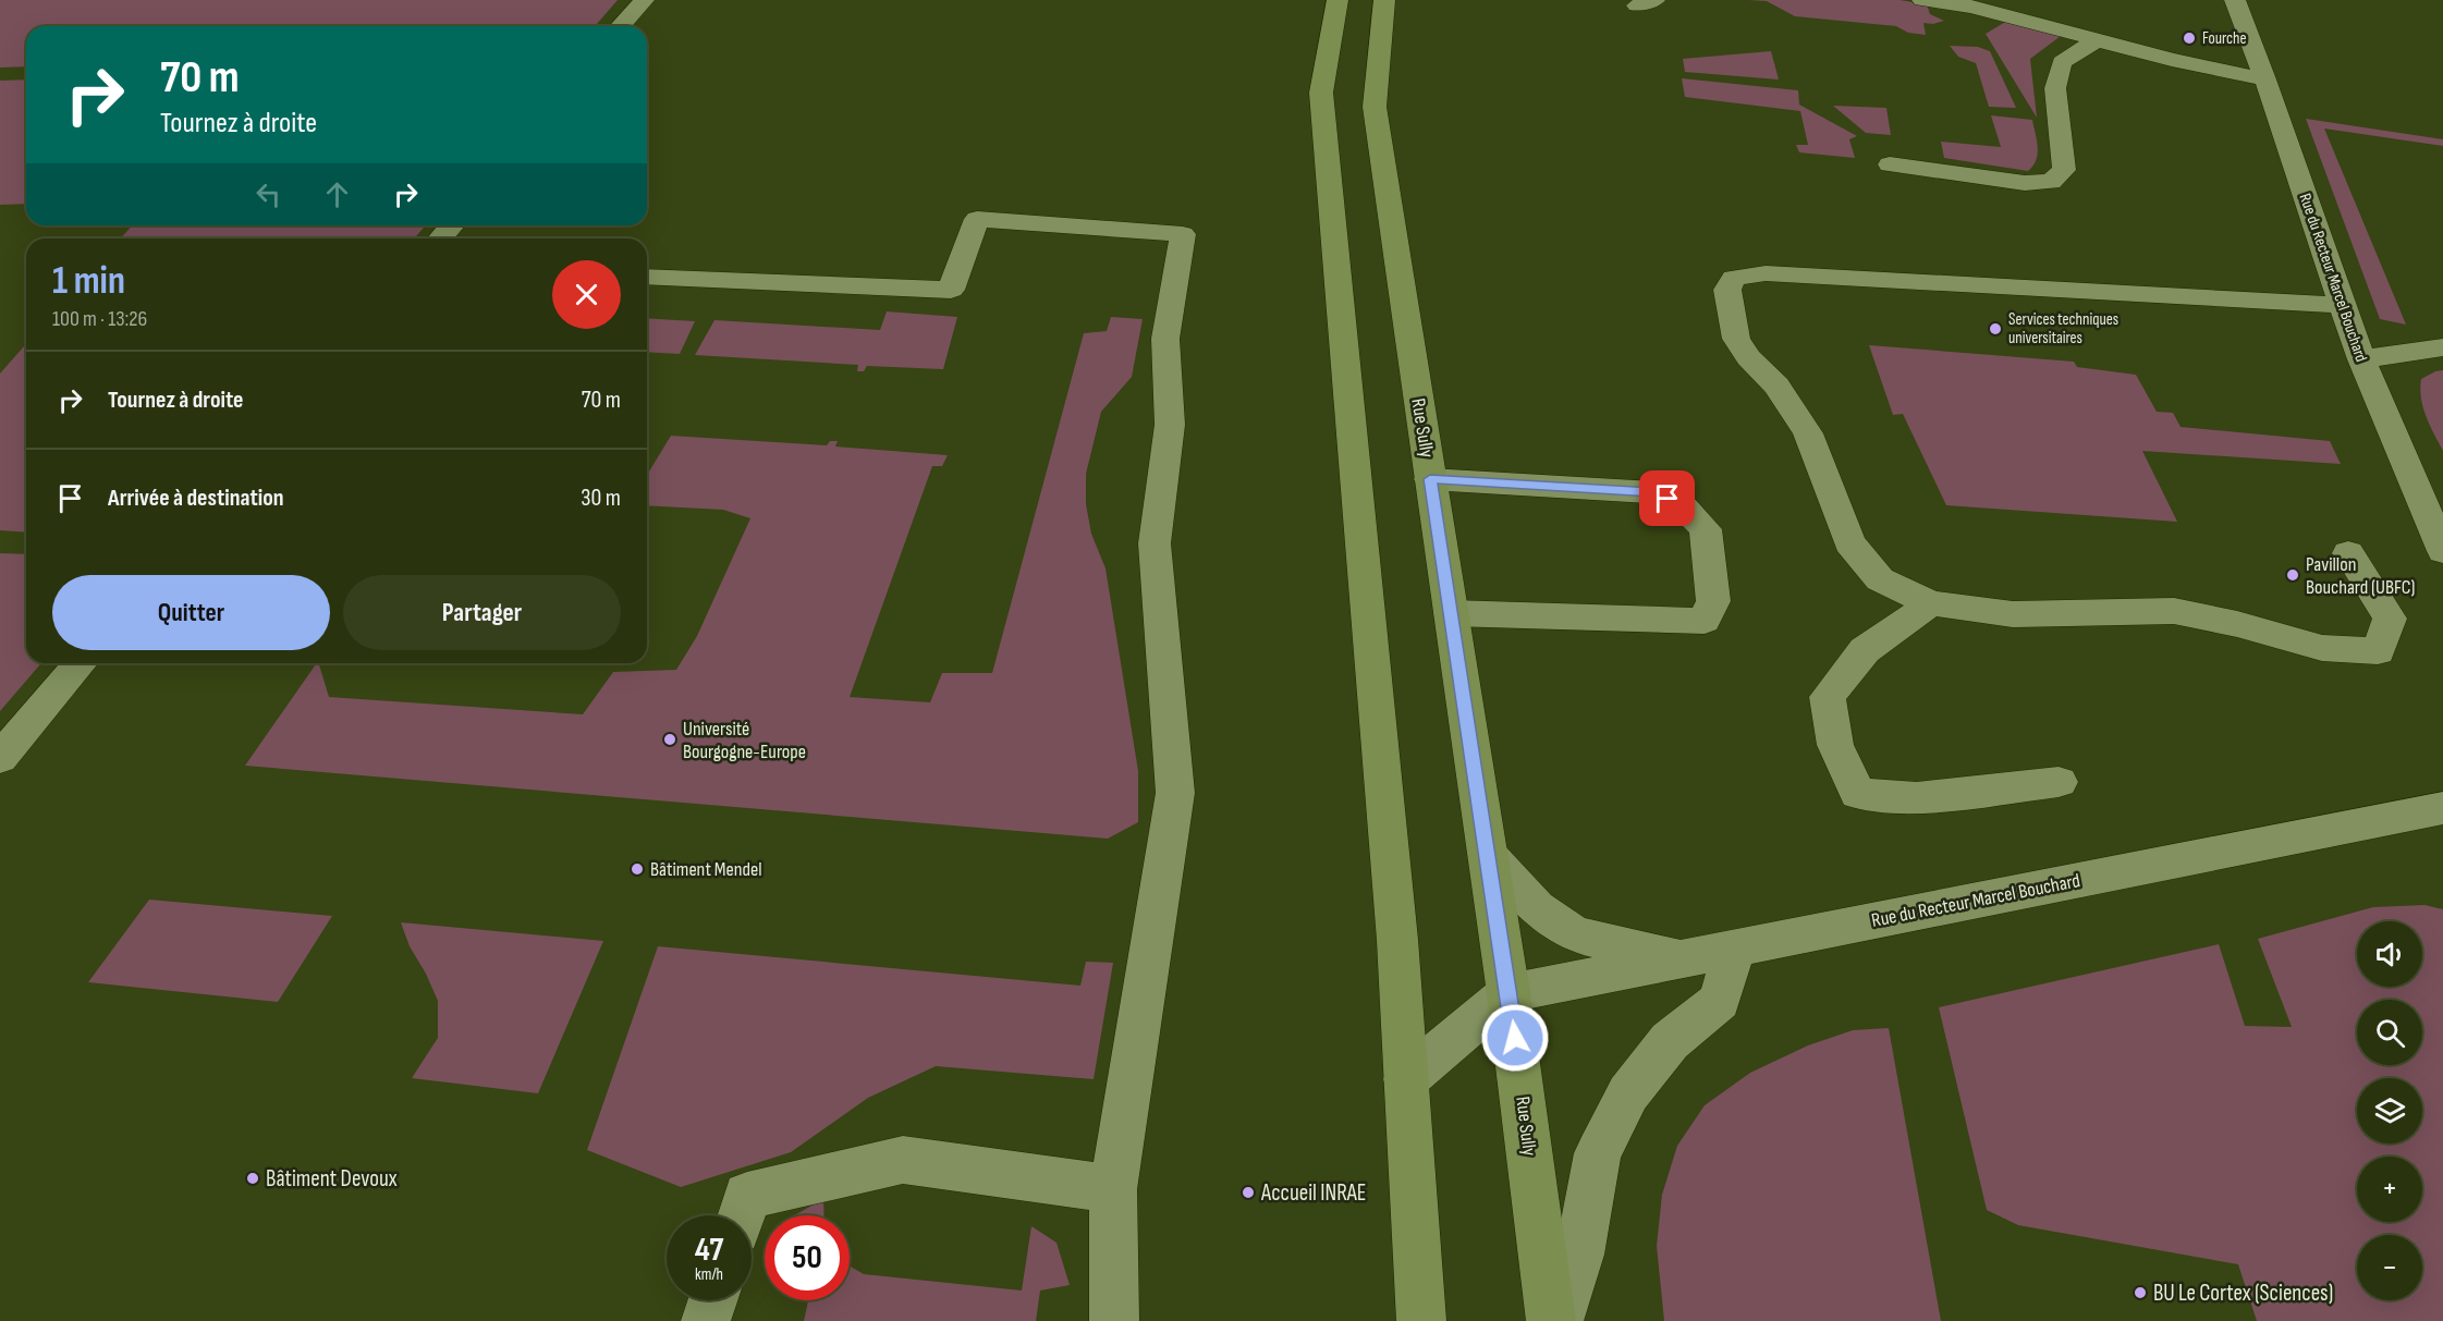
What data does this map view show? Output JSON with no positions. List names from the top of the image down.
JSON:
{
  "streets": {
    "main road": ["Rue Sully"],
    "street": ["Rue du Recteur Marcel Bouchard"]
  },
  "crossings": [
    ["Rue du Recteur Marcel Bouchard", "Rue Sully"]
  ],
  "places": [
    "Fourche",
    "Services techniques universitaires",
    "Pavillon Bouchard (UBFC)",
    "Université Bourgogne-Europe",
    "Bâtiment Mendel",
    "Bâtiment Devoux",
    "Accueil INRAE",
    "BU Le Cortex (Sciences)"
  ],
  "page": {
    "turn": ["70 m", "Tournez à droite"],
    "heading": ["1 min", "100 m · 13:26"],
    "list": [
      {
        "name": "Tournez à droite",
        "value": "70 m"
      },
      {
        "name": "Arrivée à destination",
        "value": "30 m"
      }
    ],
    "buttons": ["Quitter", "Partager"],
    "map_buttons": ["+", "−"],
    "speed": "47 km/h",
    "limit": "50"
  }
}
